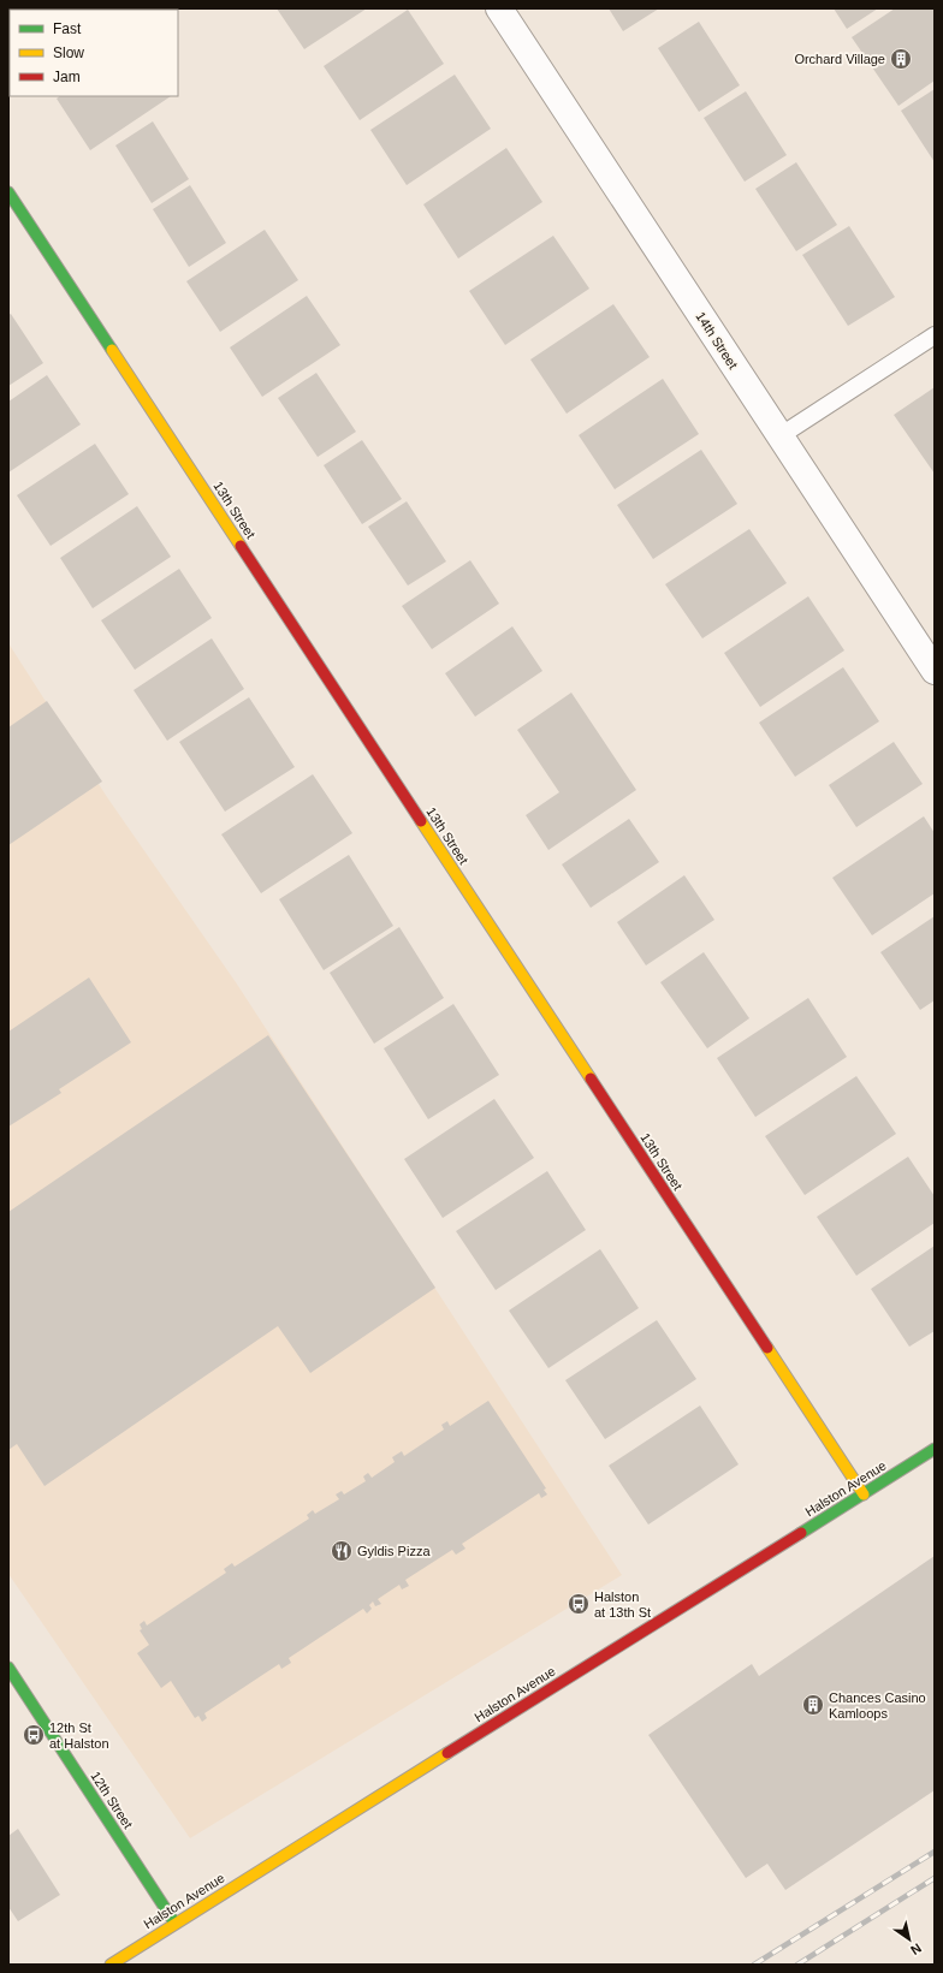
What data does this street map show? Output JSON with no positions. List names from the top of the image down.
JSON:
{
  "streets": {
    "street": [
      "14th Street",
      "13th Street",
      "Halston Avenue",
      "12th Street"
    ]
  },
  "crossings": [
    ["13th Street", "Halston Avenue"],
    ["Halston Avenue", "12th Street"]
  ],
  "places": {
    "building": ["Orchard Village", "Chances Casino Kamloops"],
    "restaurant": ["Gyldis Pizza"],
    "bus stop": ["Halston at 13th St", "12th St at Halston"]
  },
  "legend": ["Fast", "Slow", "Jam"],
  "north": "bottom right"
}
